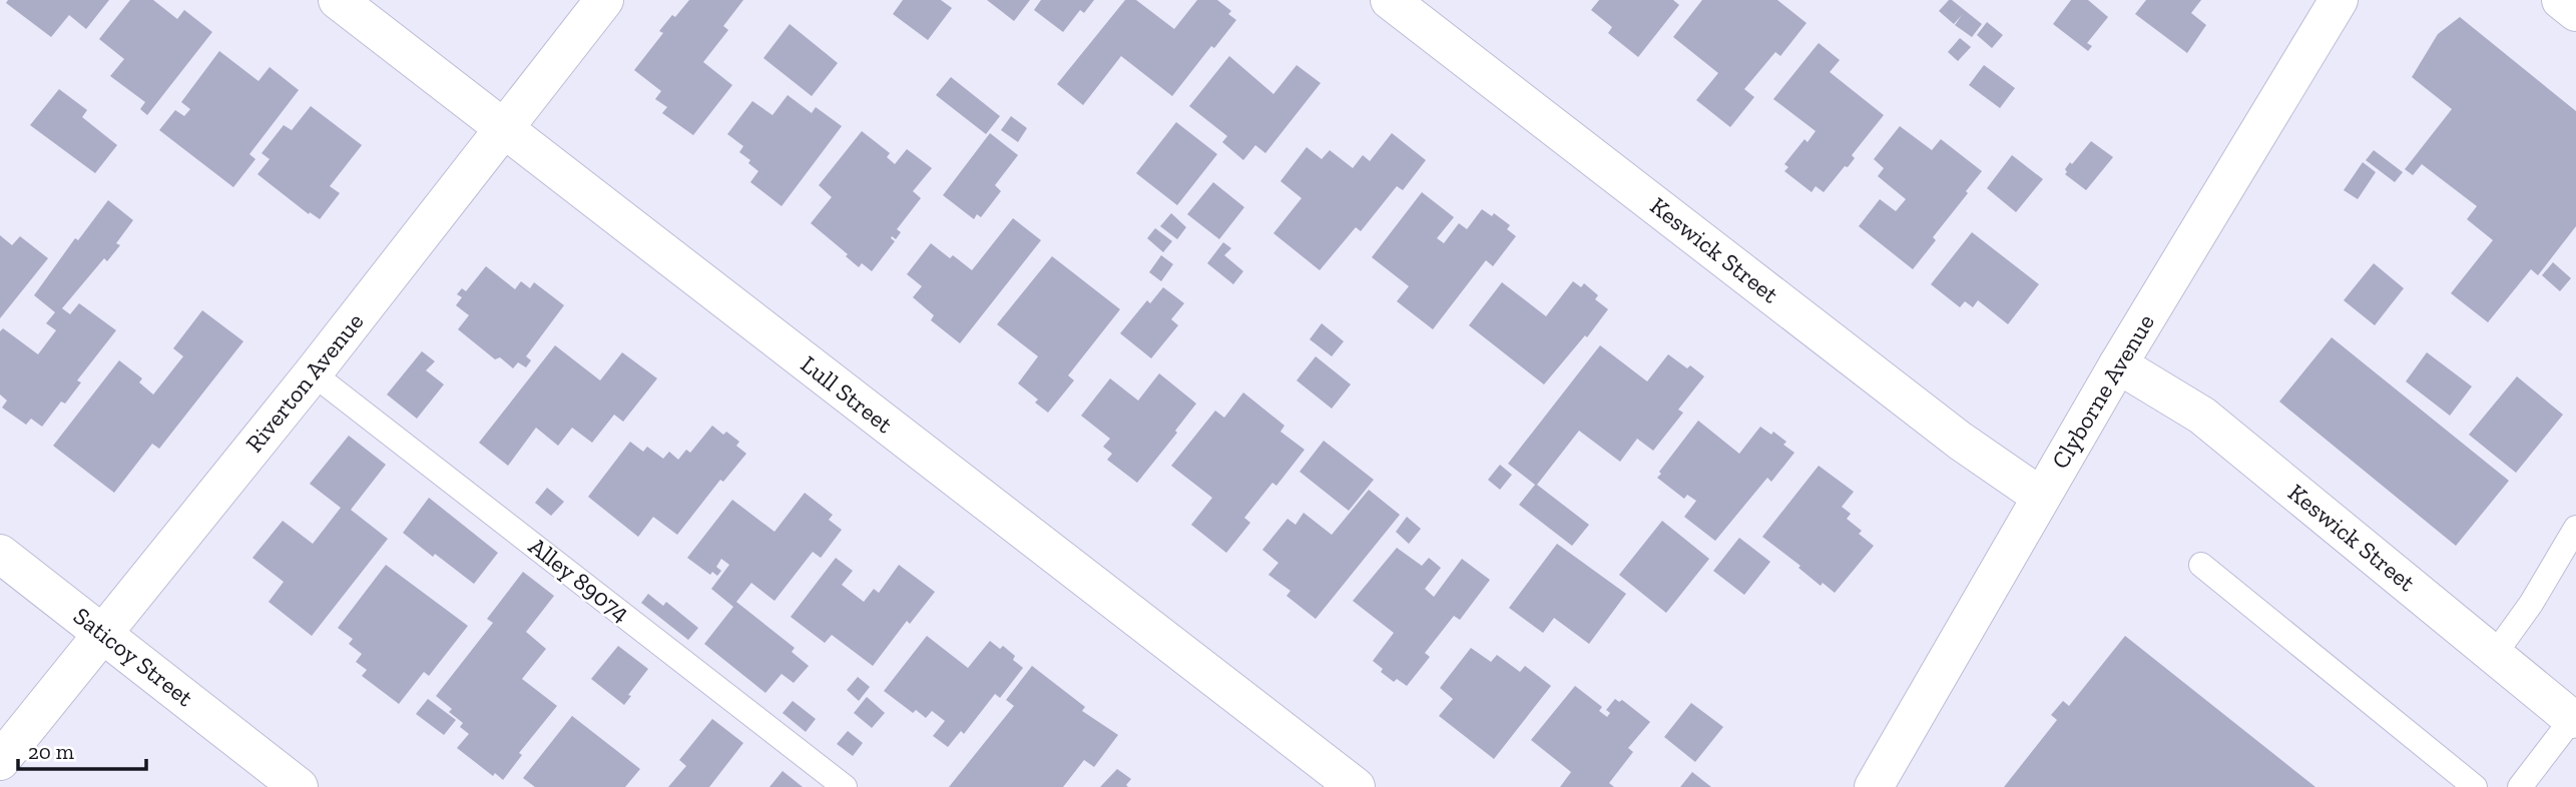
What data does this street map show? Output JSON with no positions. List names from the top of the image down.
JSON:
{
  "streets": {
    "street": [
      "Keswick Street",
      "Riverton Avenue",
      "Clyborne Avenue",
      "Lull Street",
      "Saticoy Street"
    ],
    "lane": ["Alley 89074"]
  },
  "crossings": [
    ["Keswick Street", "Clyborne Avenue"],
    ["Riverton Avenue", "Lull Street"],
    ["Riverton Avenue", "Alley 89074"],
    ["Riverton Avenue", "Saticoy Street"]
  ],
  "scale_bar": "20 m"
}
